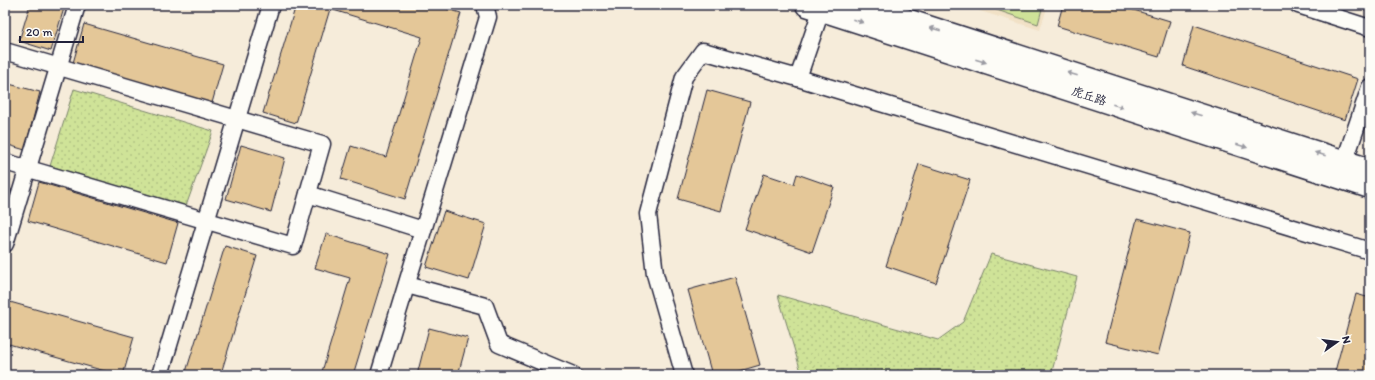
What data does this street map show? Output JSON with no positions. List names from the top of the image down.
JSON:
{
  "streets": {
    "street": ["虎丘路"]
  },
  "scale_bar": "20 m",
  "north": "right"
}
